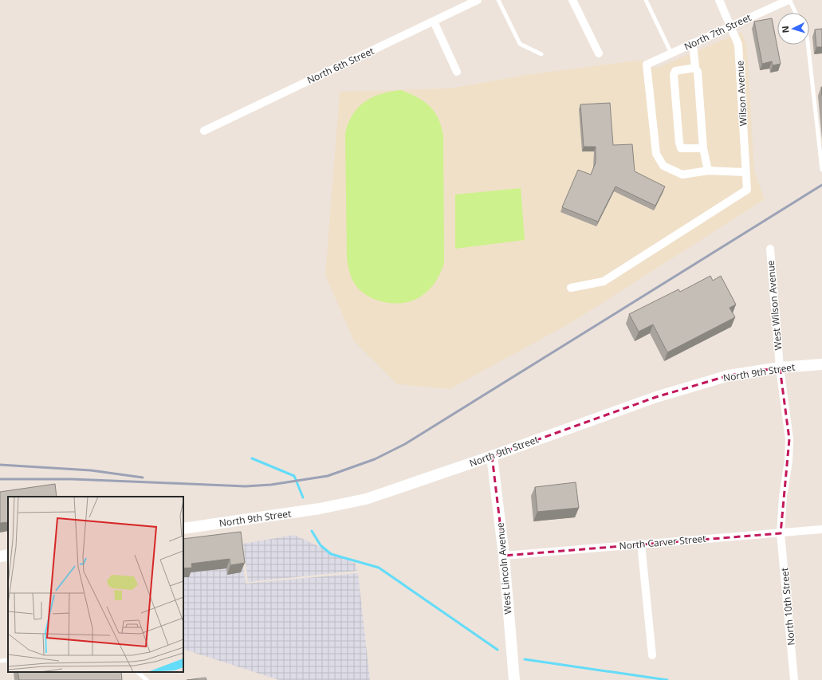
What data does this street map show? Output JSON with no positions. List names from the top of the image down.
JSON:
{
  "streets": {
    "main road": ["North 9th Street", "West Lincoln Avenue"],
    "street": [
      "North 7th Street",
      "North 6th Street",
      "Wilson Avenue",
      "West Wilson Avenue",
      "North Carver Street",
      "North 10th Street"
    ]
  },
  "crossings": [
    ["North 7th Street", "Wilson Avenue"],
    ["West Wilson Avenue", "North 9th Street"],
    ["West Wilson Avenue", "North Carver Street"],
    ["West Wilson Avenue", "North 10th Street"],
    ["North 9th Street", "West Lincoln Avenue"],
    ["North Carver Street", "West Lincoln Avenue"],
    ["North Carver Street", "North 10th Street"]
  ],
  "north": "left"
}
